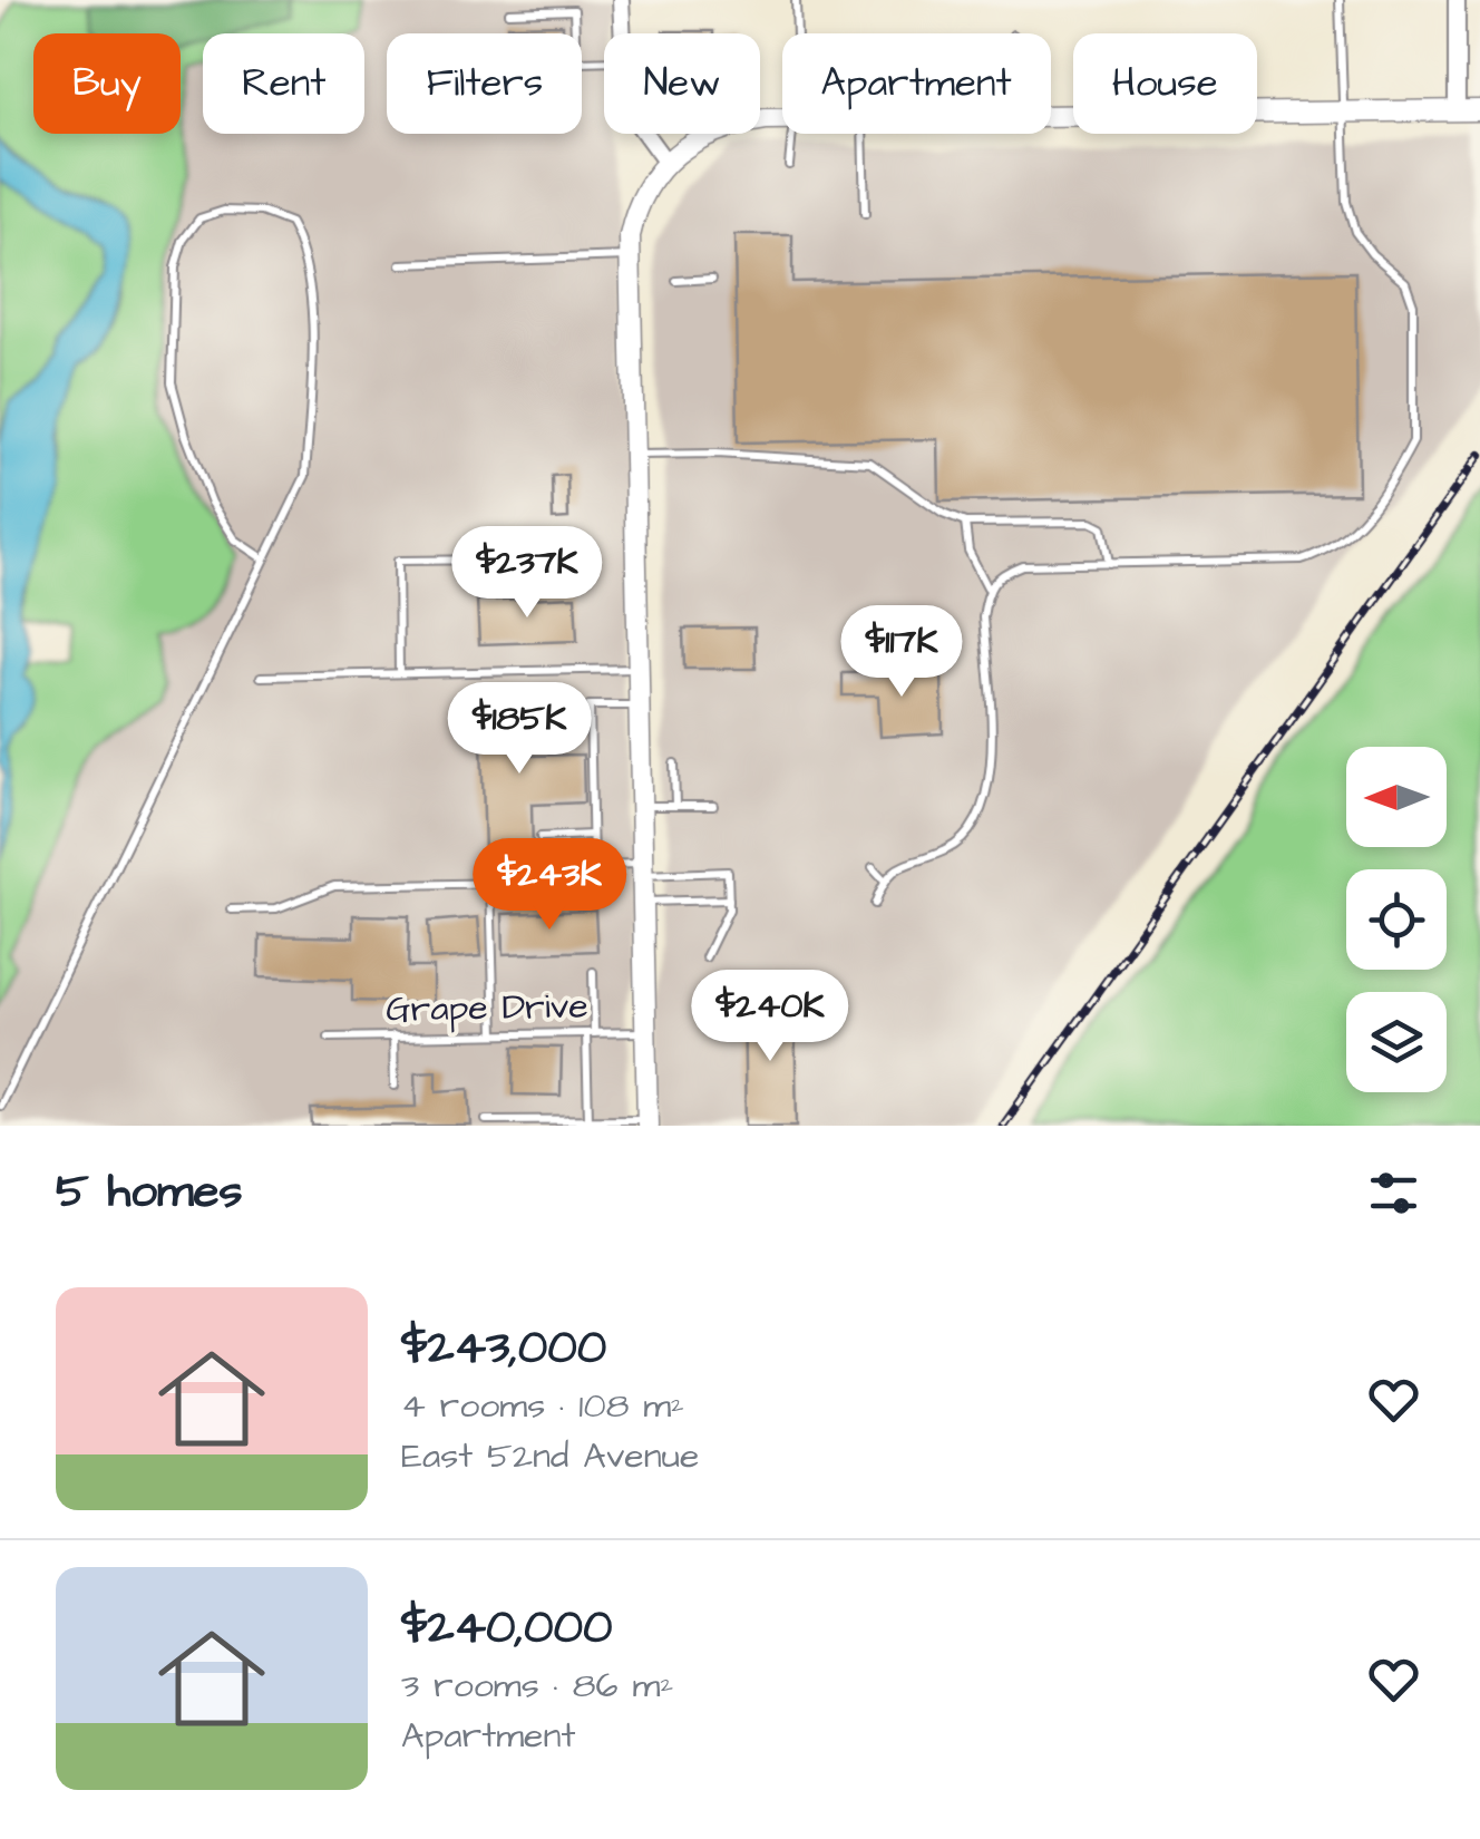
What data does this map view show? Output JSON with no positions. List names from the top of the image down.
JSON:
{
  "streets": {
    "lane": ["Grape Drive"]
  },
  "north": "left",
  "page": {
    "chip": [
      "Buy",
      "Rent",
      "Filters",
      "New",
      "Apartment",
      "House"
    ],
    "price": [
      "$237K",
      "$117K",
      "$185K",
      "$243K",
      "$240K"
    ],
    "heading": "5 homes",
    "list": [
      {
        "name": "$243,000",
        "note": "4 rooms · 108 m² · East 52nd Avenue"
      },
      {
        "name": "$240,000",
        "note": "3 rooms · 86 m² · Apartment"
      }
    ]
  }
}
